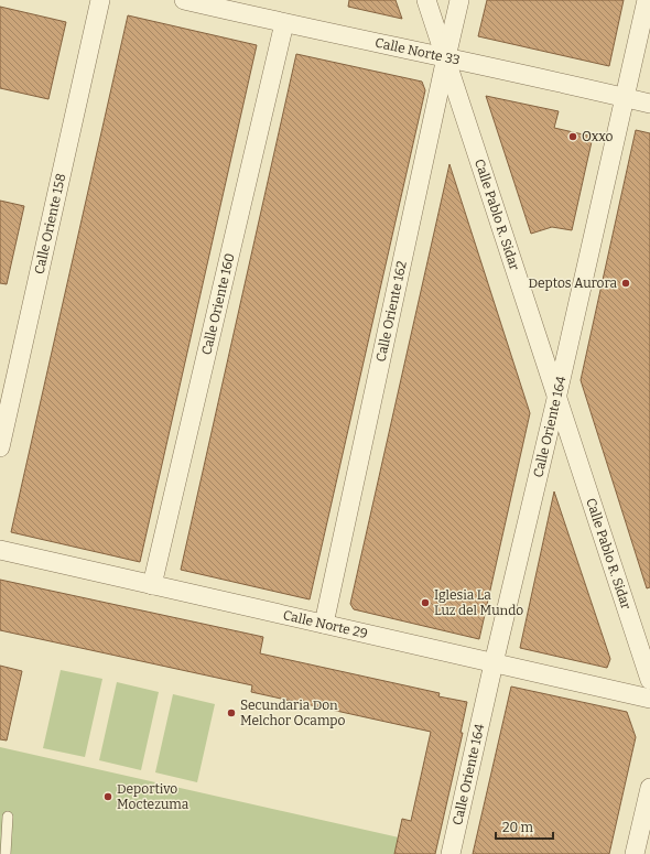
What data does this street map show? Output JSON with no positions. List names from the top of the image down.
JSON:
{
  "streets": {
    "street": [
      "Calle Norte 33",
      "Calle Pablo R. Sidar",
      "Calle Oriente 158",
      "Calle Oriente 160",
      "Calle Oriente 162",
      "Calle Oriente 164",
      "Calle Norte 29"
    ]
  },
  "crossings": [
    ["Calle Norte 33", "Calle Pablo R. Sidar"],
    ["Calle Norte 33", "Calle Oriente 160"],
    ["Calle Norte 33", "Calle Oriente 162"],
    ["Calle Norte 33", "Calle Oriente 164"],
    ["Calle Pablo R. Sidar", "Calle Oriente 162"],
    ["Calle Pablo R. Sidar", "Calle Oriente 164"],
    ["Calle Oriente 160", "Calle Norte 29"],
    ["Calle Oriente 162", "Calle Norte 29"],
    ["Calle Oriente 164", "Calle Norte 29"]
  ],
  "places": [
    "Oxxo",
    "Deptos Aurora",
    "Iglesia La Luz del Mundo",
    "Secundaria Don Melchor Ocampo",
    "Deportivo Moctezuma"
  ],
  "scale_bar": "20 m"
}
